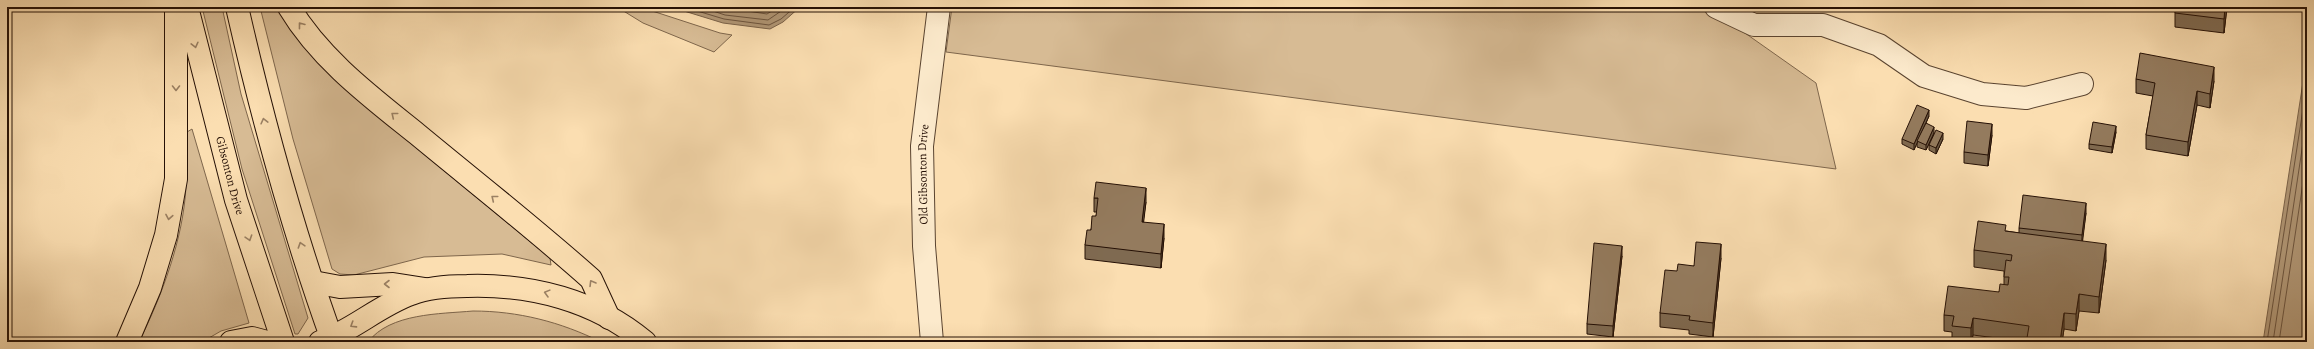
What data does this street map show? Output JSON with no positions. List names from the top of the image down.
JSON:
{
  "streets": {
    "main road": ["Gibsonton Drive"],
    "street": ["Old Gibsonton Drive"]
  }
}
